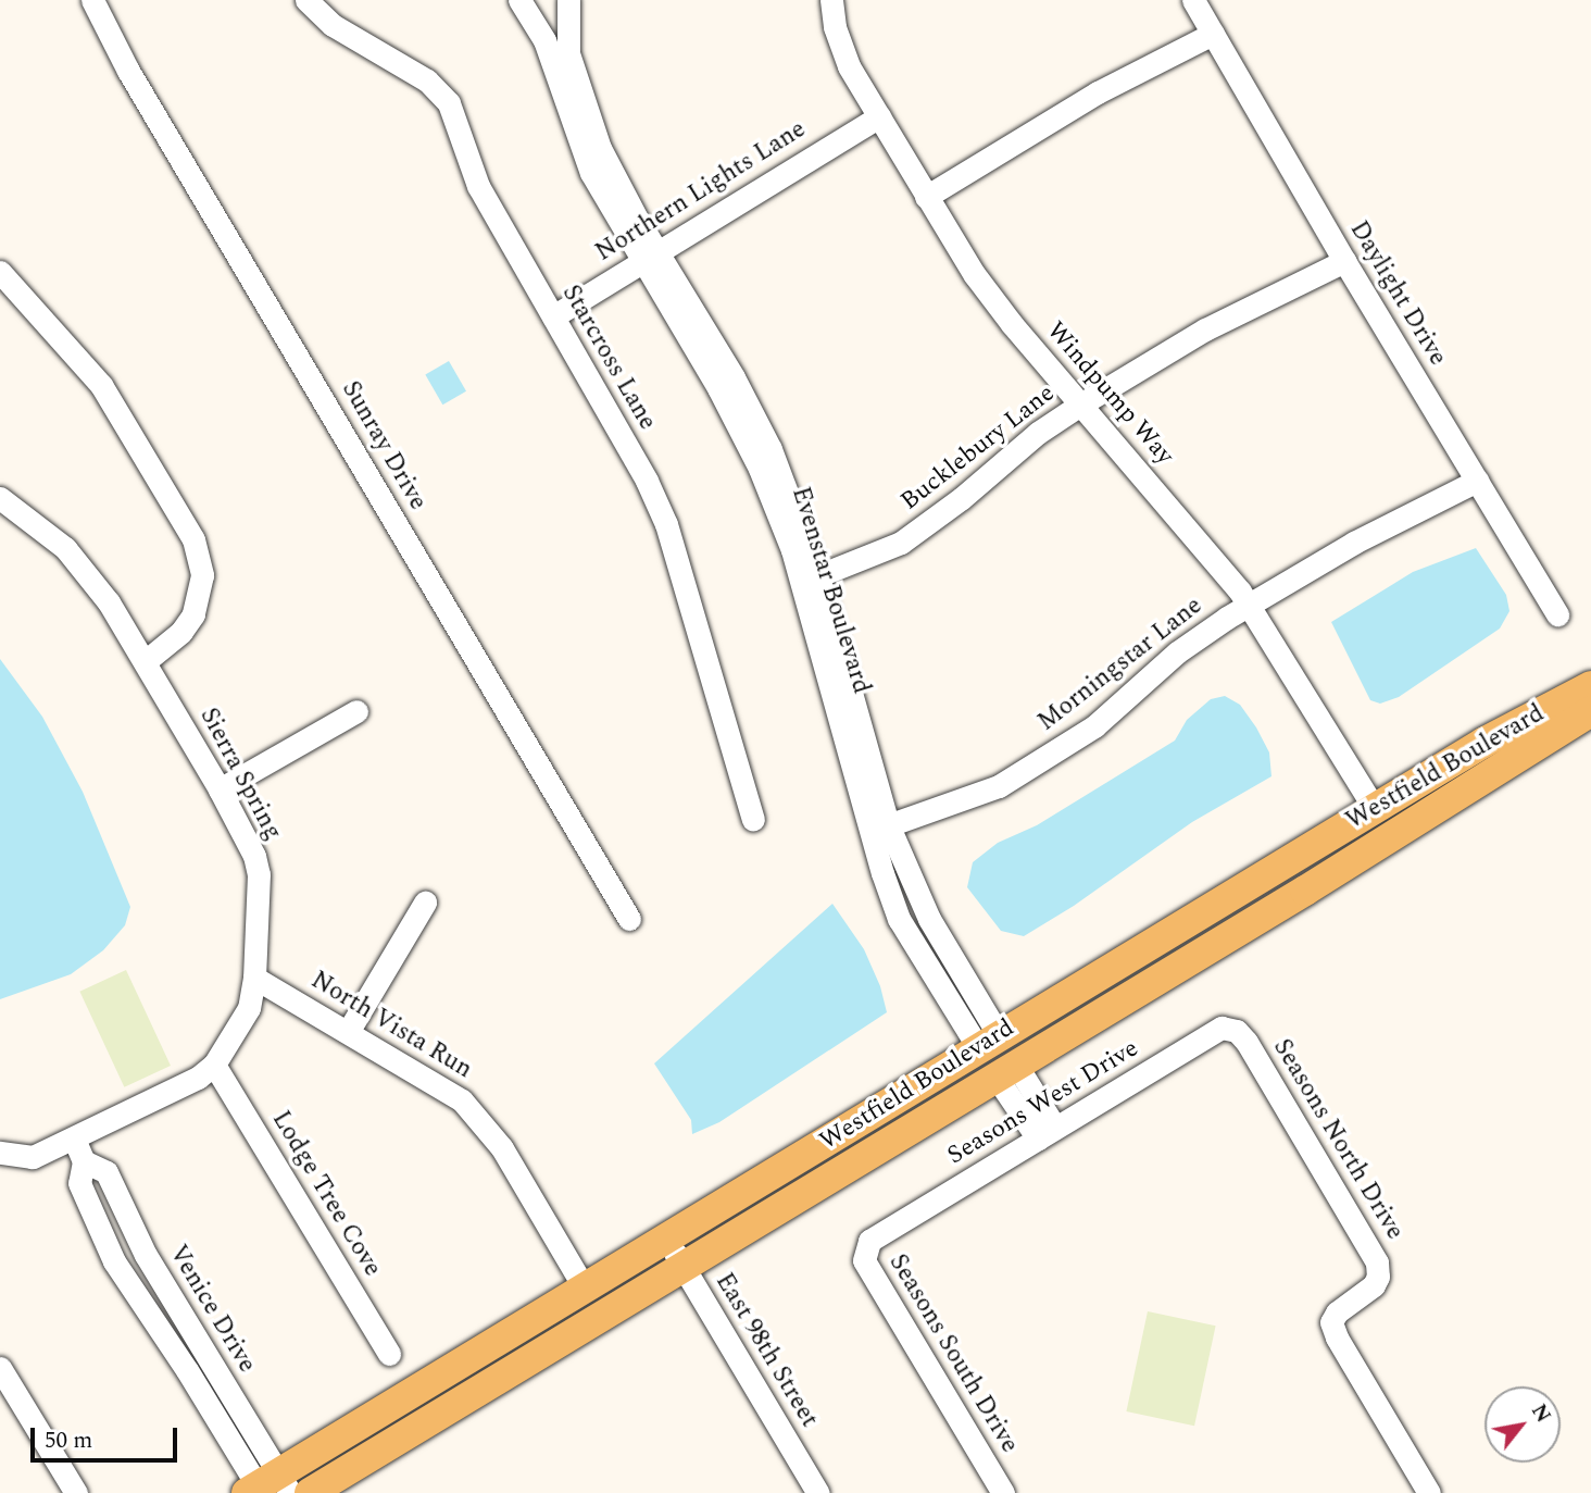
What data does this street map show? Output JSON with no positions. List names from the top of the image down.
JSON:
{
  "streets": {
    "main road": ["Westfield Boulevard"],
    "street": [
      "Northern Lights Lane",
      "Daylight Drive",
      "Starcross Lane",
      "Windpump Way",
      "Sunray Drive",
      "Bucklebury Lane",
      "Evenstar Boulevard",
      "Morningstar Lane",
      "Sierra Spring",
      "North Vista Run",
      "Seasons West Drive",
      "Seasons North Drive",
      "Lodge Tree Cove",
      "Venice Drive",
      "East 98th Street",
      "Seasons South Drive"
    ]
  },
  "crossings": [
    ["Northern Lights Lane", "Starcross Lane"],
    ["Northern Lights Lane", "Windpump Way"],
    ["Northern Lights Lane", "Evenstar Boulevard"],
    ["Daylight Drive", "Bucklebury Lane"],
    ["Daylight Drive", "Morningstar Lane"],
    ["Windpump Way", "Bucklebury Lane"],
    ["Windpump Way", "Morningstar Lane"],
    ["Windpump Way", "Westfield Boulevard"],
    ["Bucklebury Lane", "Evenstar Boulevard"],
    ["Evenstar Boulevard", "Morningstar Lane"],
    ["Evenstar Boulevard", "Westfield Boulevard"],
    ["Westfield Boulevard", "North Vista Run"],
    ["Westfield Boulevard", "Venice Drive"],
    ["Westfield Boulevard", "East 98th Street"],
    ["Sierra Spring", "North Vista Run"],
    ["Sierra Spring", "Lodge Tree Cove"],
    ["Sierra Spring", "Venice Drive"],
    ["Seasons West Drive", "Seasons North Drive"],
    ["Seasons West Drive", "Seasons South Drive"]
  ],
  "scale_bar": "50 m",
  "north": "top right"
}
